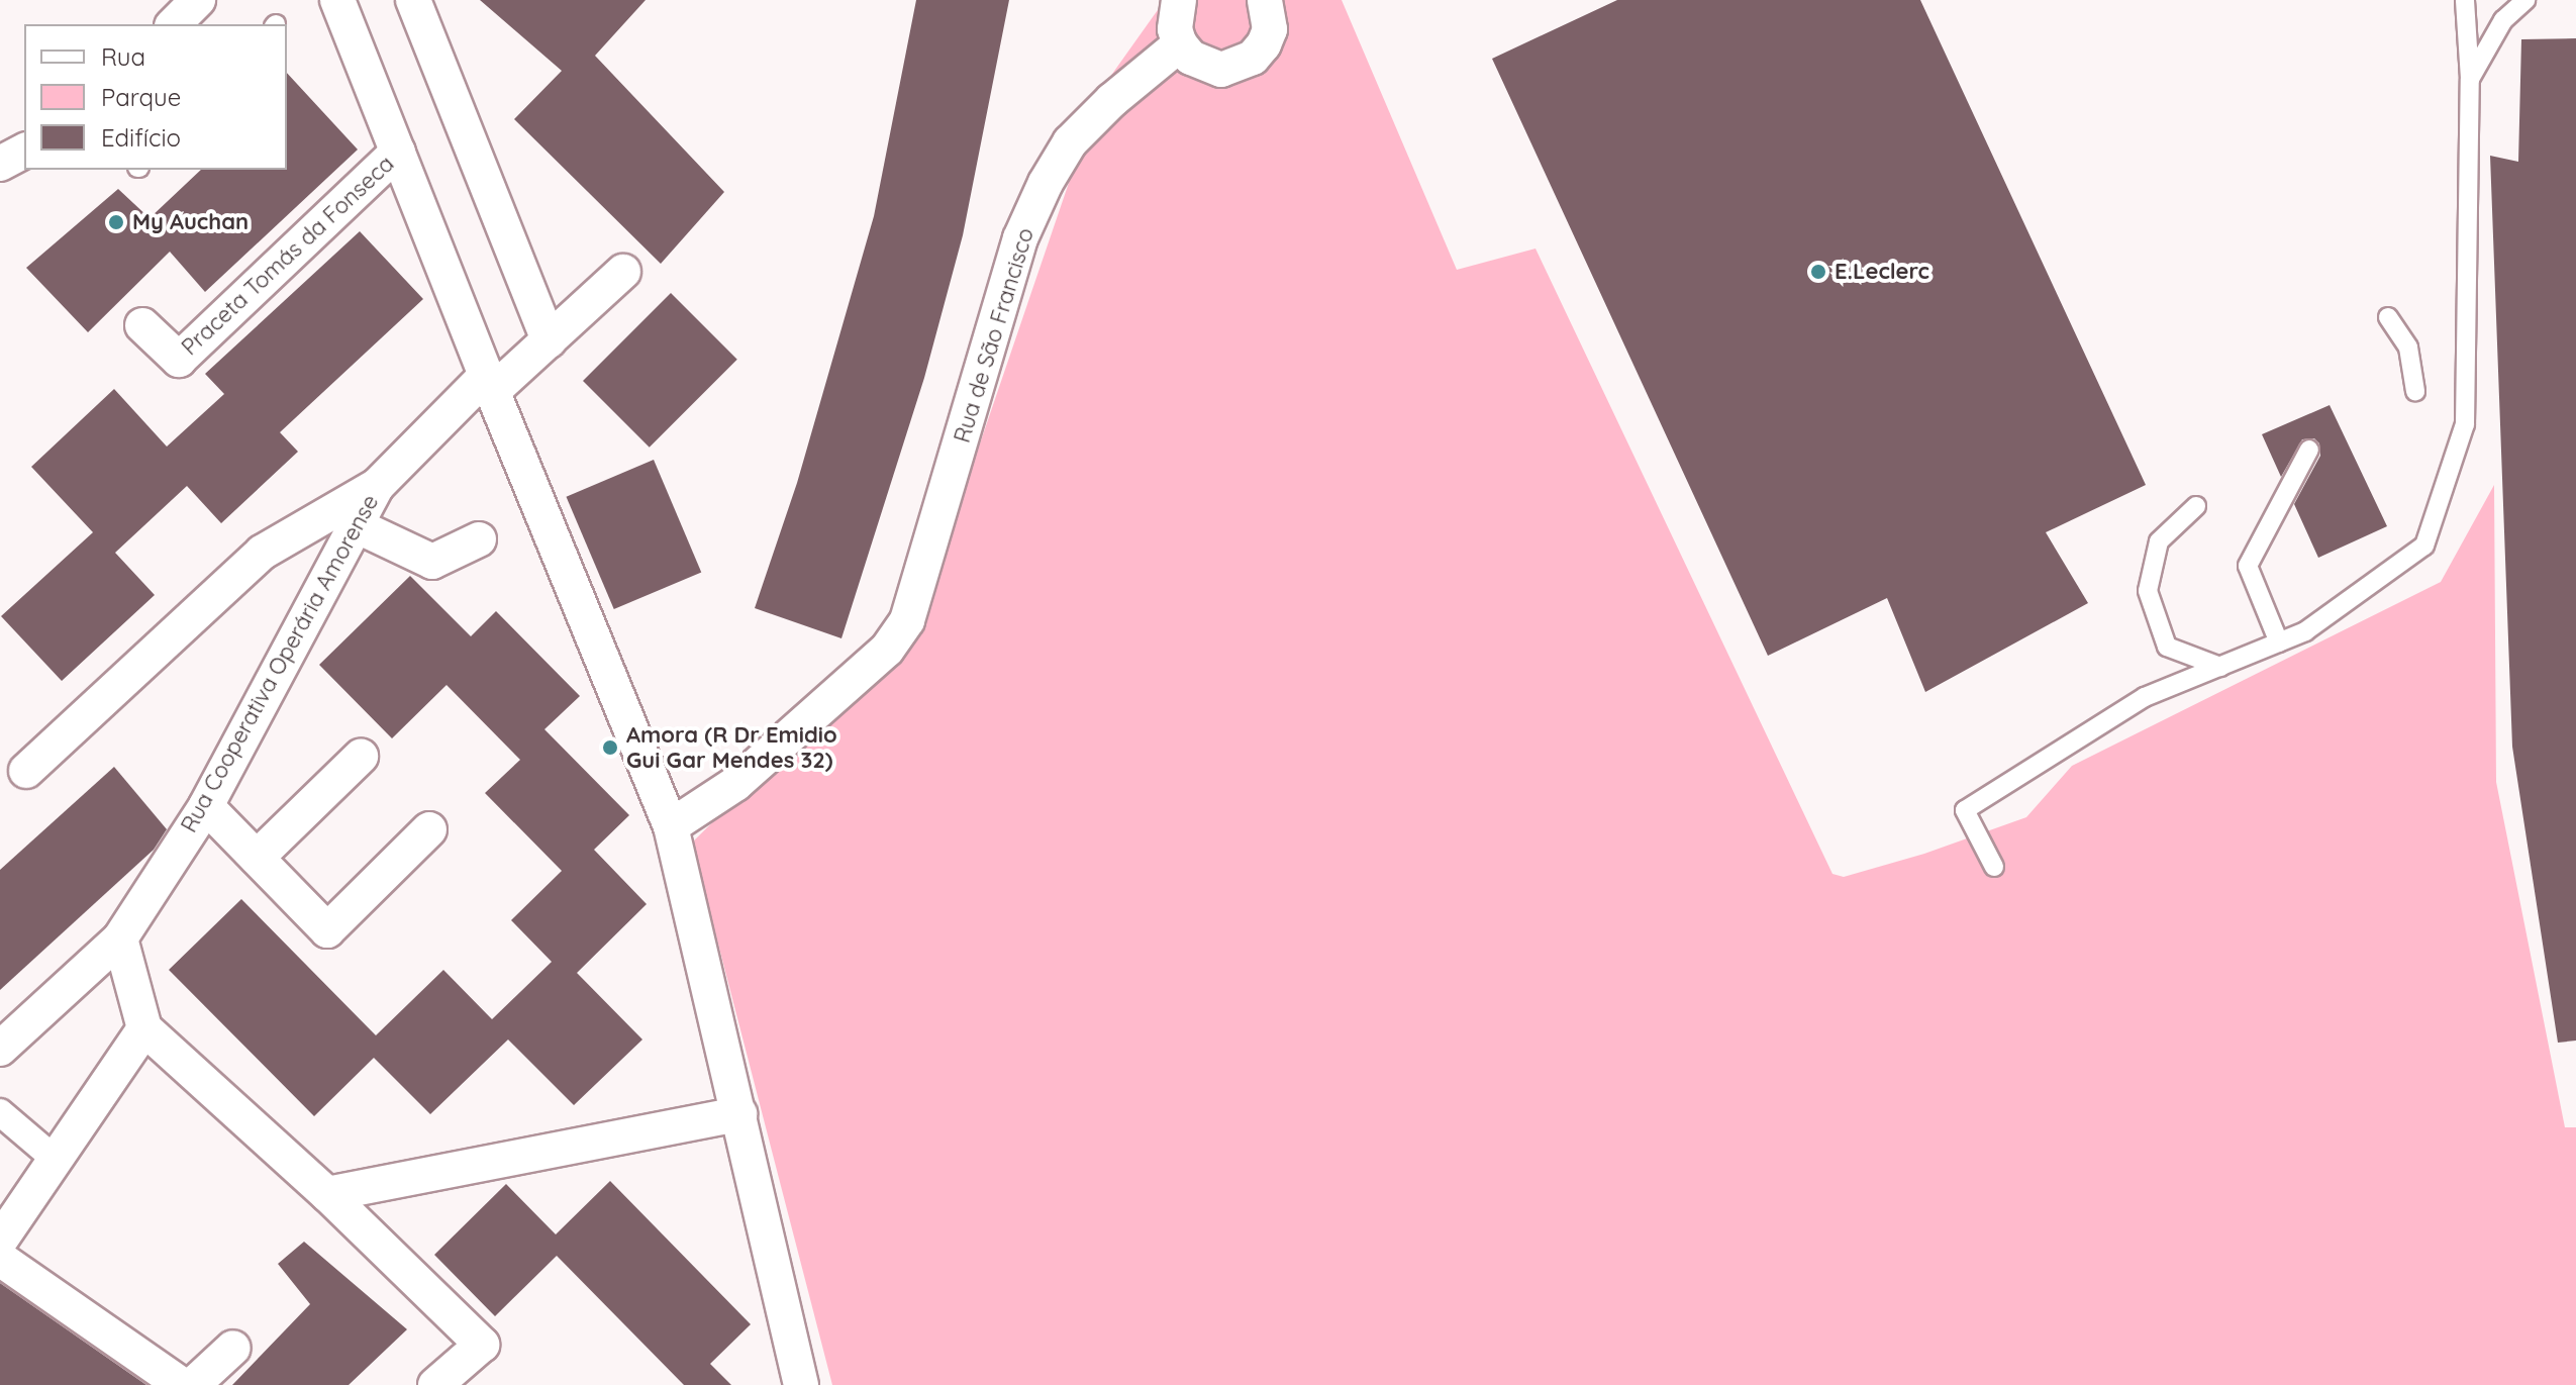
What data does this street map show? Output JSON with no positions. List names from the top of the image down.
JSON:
{
  "streets": {
    "street": ["Praceta Tomás da Fonseca", "Rua de São Francisco", "Rua Cooperativa Operária Amorense"]
  },
  "places": ["My Auchan", "E.Leclerc", "Amora (R Dr Emidio Gui Gar Mendes 32)"],
  "legend": ["Rua", "Parque", "Edifício"]
}
